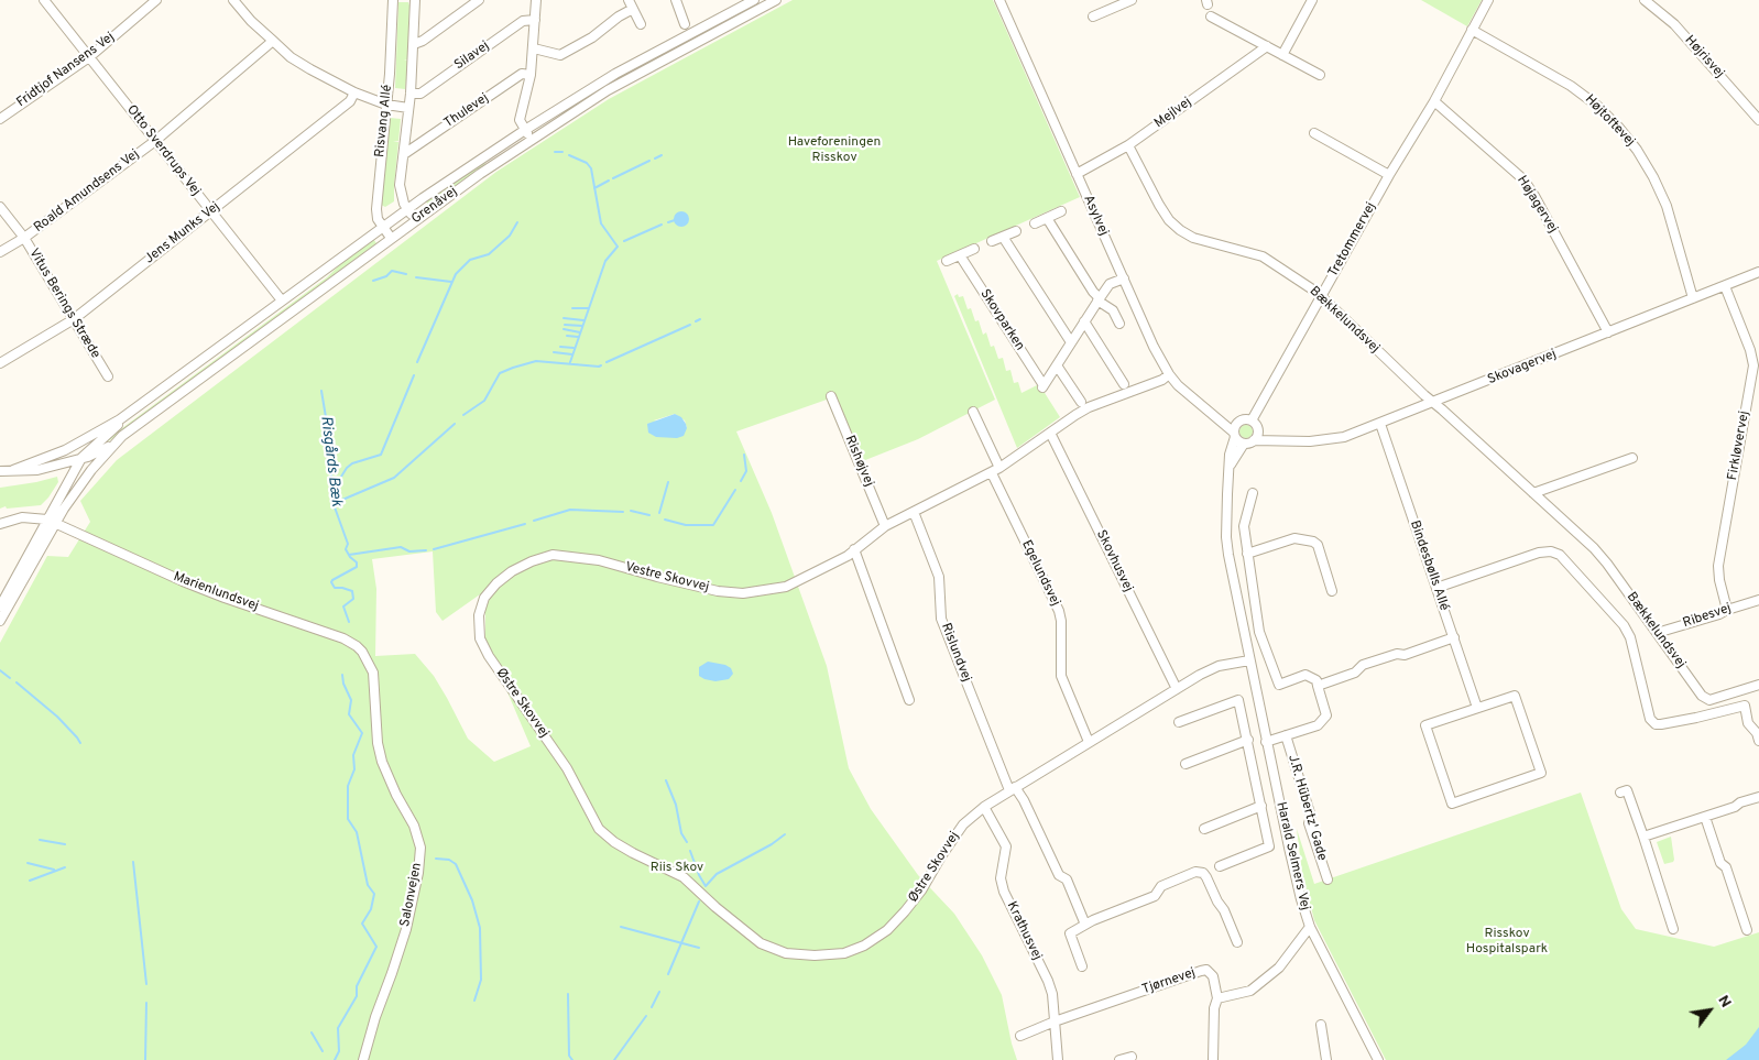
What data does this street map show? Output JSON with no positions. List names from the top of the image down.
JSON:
{
  "streets": {
    "street": [
      "Silavej",
      "Højrisvej",
      "Fridtjof Nansens Vej",
      "Thulevej",
      "Mejlvej",
      "Risvang Allé",
      "Højtoftevej",
      "Otto Sverdrups Vej",
      "Roald Amundsens Vej",
      "Højagervej",
      "Grenåvej",
      "Asylvej",
      "Jens Munks Vej",
      "Tretommervej",
      "Vitus Berings Stræde",
      "Skovparken",
      "Bækkelundsvej",
      "Skovagervej",
      "Firkløvervej",
      "Rishøjvej",
      "Skovhusvej",
      "Bindesbølls Allé",
      "Egelundsvej",
      "Vestre Skovvej",
      "Marienlundsvej",
      "Ribesvej",
      "Rislundvej",
      "Østre Skovvej",
      "J.R. Hübertz' Gade",
      "Harald Selmers Vej",
      "Salonvejen",
      "Krathusvej",
      "Tjørnevej"
    ]
  },
  "crossings": [
    ["Silavej", "Risvang Allé"],
    ["Fridtjof Nansens Vej", "Otto Sverdrups Vej"],
    ["Thulevej", "Risvang Allé"],
    ["Mejlvej", "Asylvej"],
    ["Mejlvej", "Bækkelundsvej"],
    ["Risvang Allé", "Grenåvej"],
    ["Højtoftevej", "Tretommervej"],
    ["Højtoftevej", "Skovagervej"],
    ["Otto Sverdrups Vej", "Roald Amundsens Vej"],
    ["Otto Sverdrups Vej", "Grenåvej"],
    ["Otto Sverdrups Vej", "Jens Munks Vej"],
    ["Roald Amundsens Vej", "Vitus Berings Stræde"],
    ["Højagervej", "Tretommervej"],
    ["Højagervej", "Skovagervej"],
    ["Asylvej", "Tretommervej"],
    ["Asylvej", "Skovparken"],
    ["Asylvej", "Skovagervej"],
    ["Asylvej", "Vestre Skovvej"],
    ["Asylvej", "Harald Selmers Vej"],
    ["Jens Munks Vej", "Vitus Berings Stræde"],
    ["Tretommervej", "Bækkelundsvej"],
    ["Tretommervej", "Skovagervej"],
    ["Tretommervej", "Harald Selmers Vej"],
    ["Bækkelundsvej", "Skovagervej"],
    ["Bækkelundsvej", "Ribesvej"],
    ["Skovagervej", "Firkløvervej"],
    ["Skovagervej", "Bindesbølls Allé"],
    ["Skovagervej", "Harald Selmers Vej"],
    ["Firkløvervej", "Ribesvej"],
    ["Rishøjvej", "Vestre Skovvej"],
    ["Skovhusvej", "Vestre Skovvej"],
    ["Skovhusvej", "Østre Skovvej"],
    ["Egelundsvej", "Vestre Skovvej"],
    ["Egelundsvej", "Østre Skovvej"],
    ["Vestre Skovvej", "Rislundvej"],
    ["Vestre Skovvej", "Østre Skovvej"],
    ["Marienlundsvej", "Salonvejen"],
    ["Rislundvej", "Østre Skovvej"],
    ["Østre Skovvej", "Harald Selmers Vej"],
    ["Østre Skovvej", "Krathusvej"],
    ["J.R. Hübertz' Gade", "Harald Selmers Vej"],
    ["Krathusvej", "Tjørnevej"]
  ],
  "water": ["Risgårds Bæk"],
  "parks": ["Haveforeningen Risskov", "Riis Skov", "Risskov Hospitalspark"],
  "north": "top right"
}
